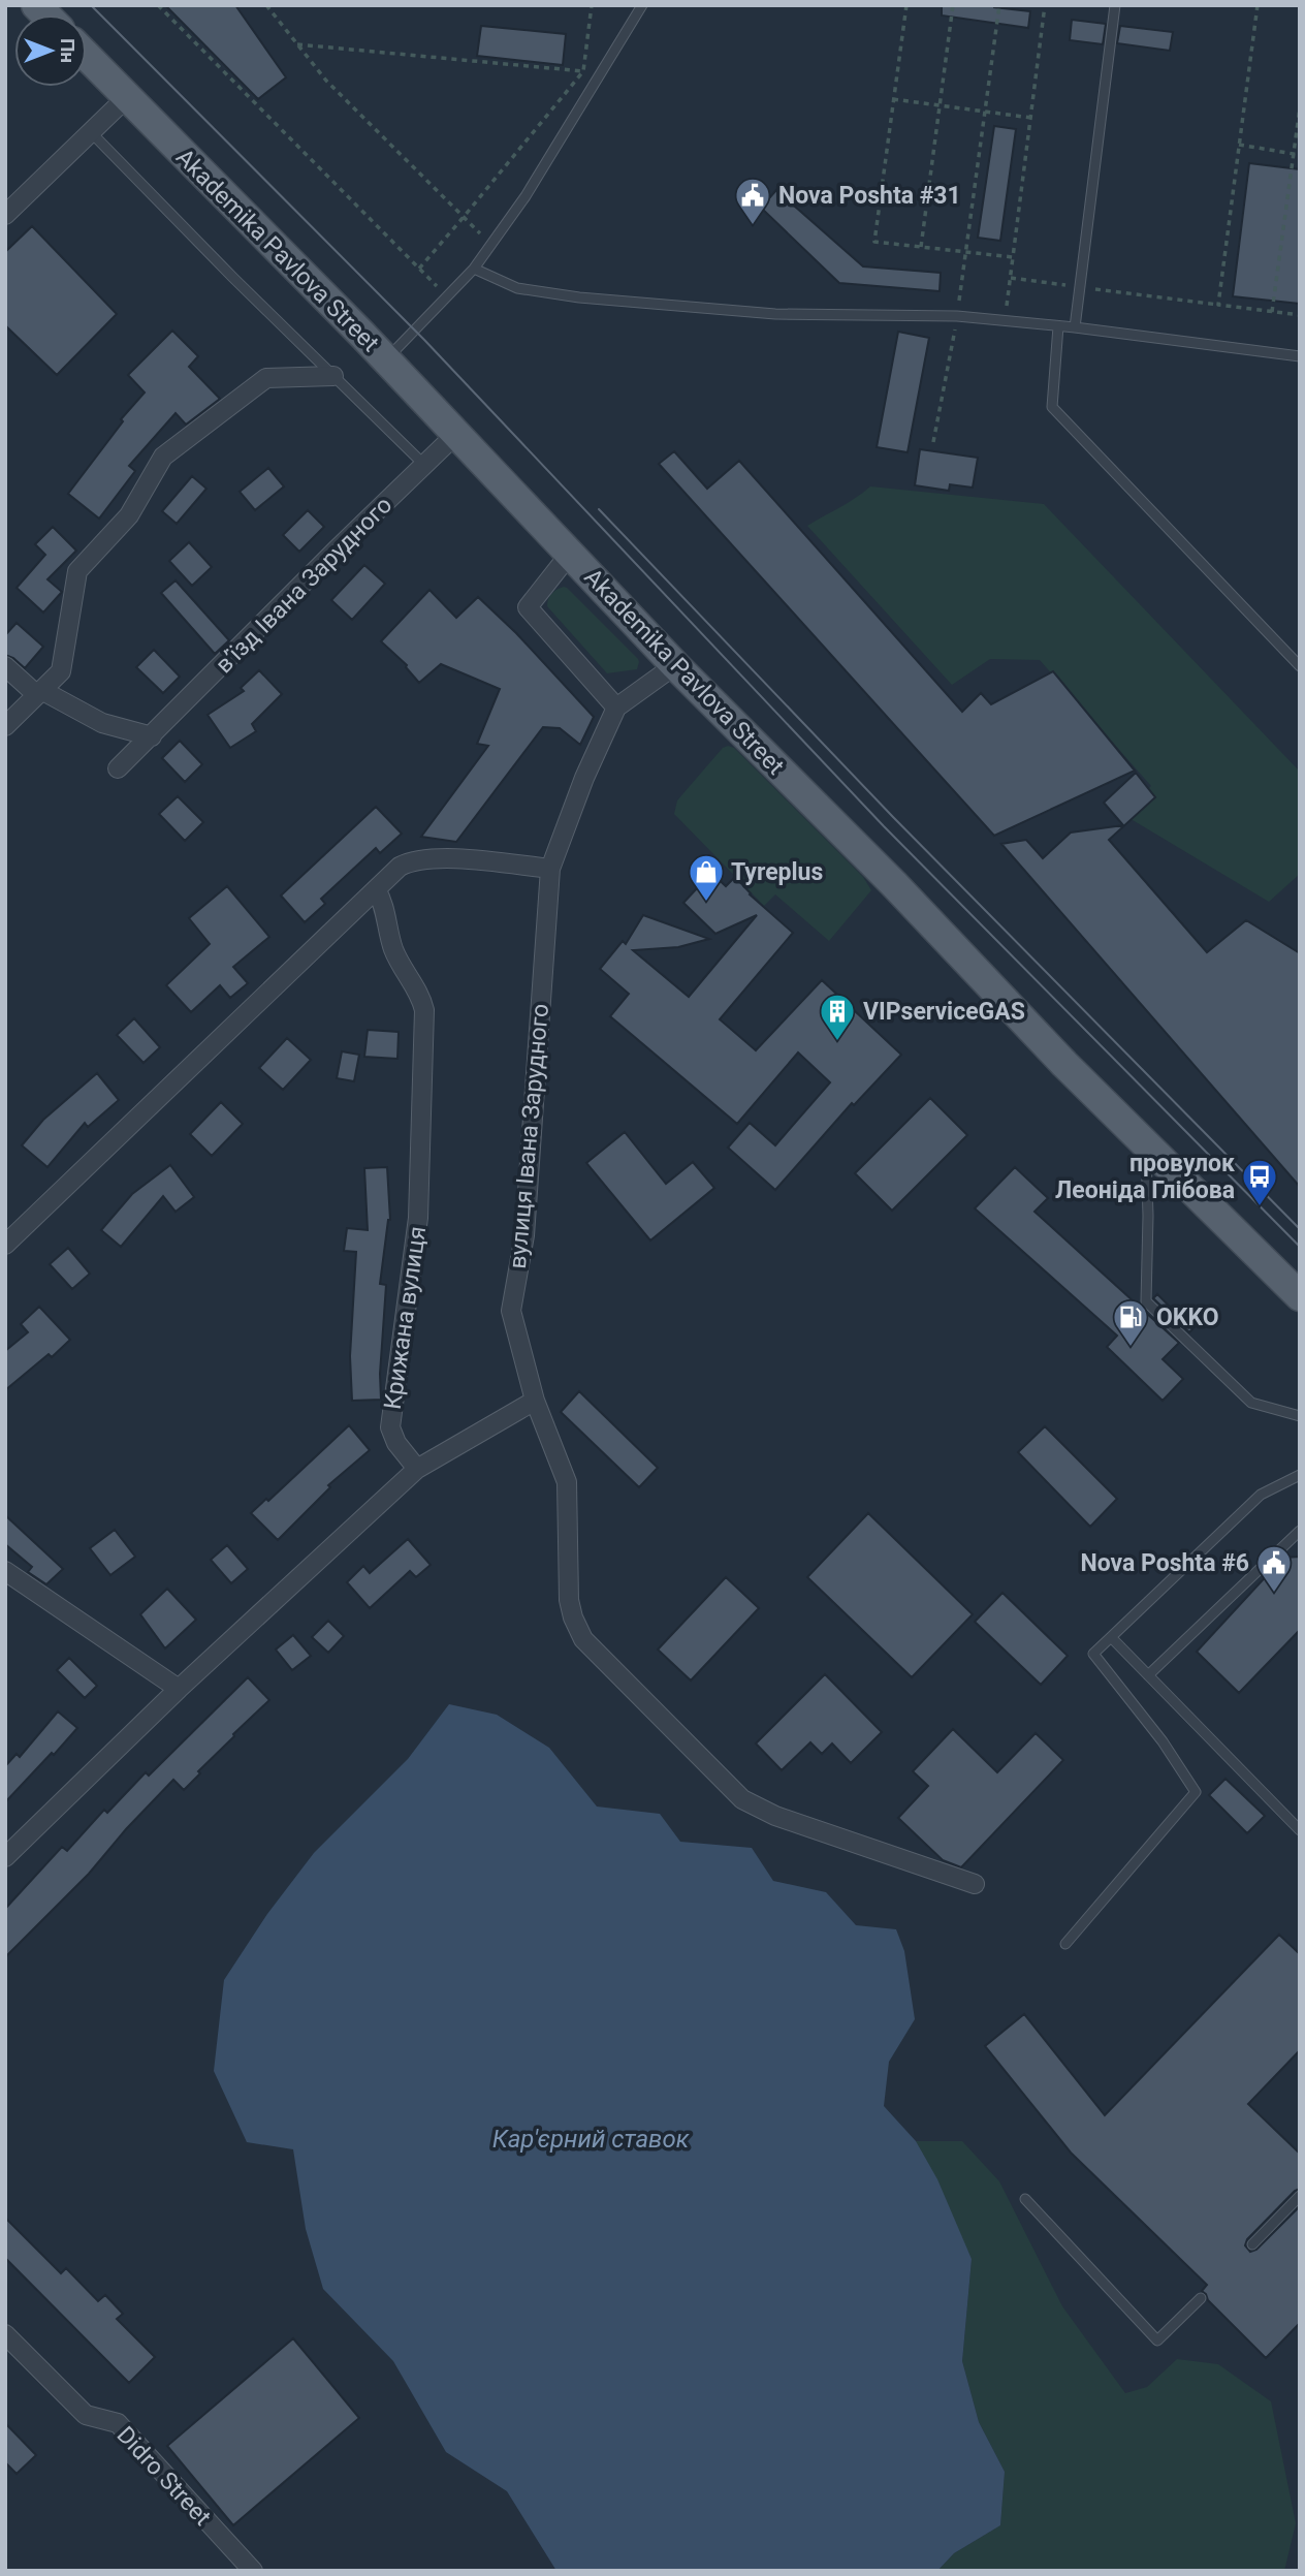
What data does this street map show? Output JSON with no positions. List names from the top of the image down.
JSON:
{
  "streets": {
    "main road": ["Akademika Pavlova Street"],
    "street": [
      "в’їзд Івана Зарудного",
      "вулиця Івана Зарудного",
      "Крижана вулиця",
      "Didro Street"
    ]
  },
  "crossings": [
    ["Akademika Pavlova Street", "в’їзд Івана Зарудного"]
  ],
  "water": ["Кар'єрний ставок"],
  "places": {
    "public building": ["Nova Poshta #31", "Nova Poshta #6"],
    "shop": ["Tyreplus"],
    "building": ["VIPserviceGAS"],
    "bus stop": ["провулок Леоніда Глібова"],
    "fuel station": ["OKKO"]
  },
  "north": "right"
}
